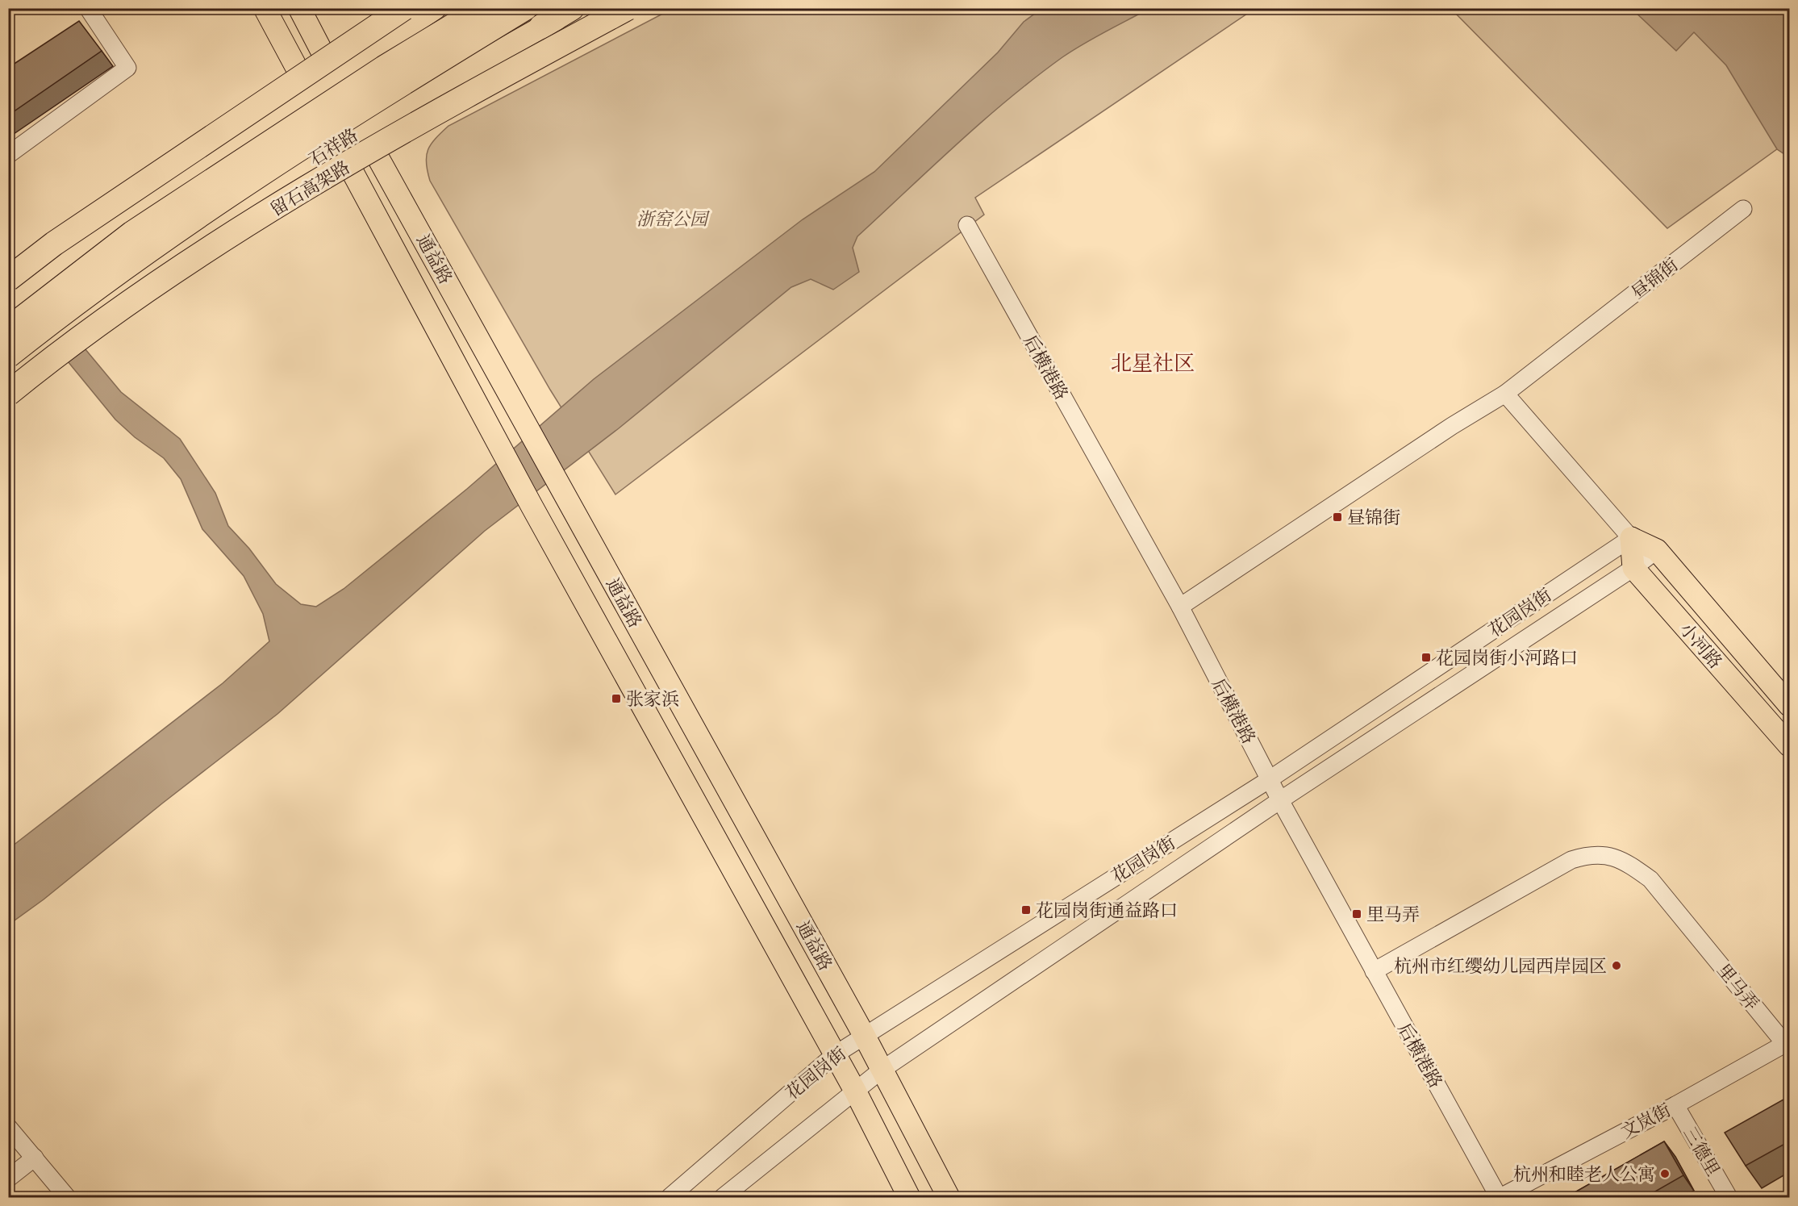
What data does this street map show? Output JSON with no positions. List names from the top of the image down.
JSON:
{
  "streets": {
    "highway": ["留石高架路"],
    "main road": ["石祥路", "通益路", "小河路"],
    "street": [
      "昼锦街",
      "后横港路",
      "花园岗街",
      "里马弄",
      "文岚街",
      "三德里"
    ]
  },
  "crossings": [
    ["石祥路", "通益路"],
    ["通益路", "花园岗街"],
    ["昼锦街", "后横港路"],
    ["昼锦街", "小河路"],
    ["后横港路", "花园岗街"],
    ["后横港路", "里马弄"],
    ["后横港路", "文岚街"],
    ["花园岗街", "小河路"],
    ["里马弄", "文岚街"],
    ["文岚街", "三德里"]
  ],
  "districts": ["北星社区"],
  "parks": ["浙窑公园"],
  "places": {
    "transit": [
      "昼锦街",
      "花园岗街小河路口",
      "张家浜",
      "花园岗街通益路口",
      "里马弄"
    ],
    "other": ["杭州市红缨幼儿园西岸园区", "杭州和睦老人公寓"]
  }
}
